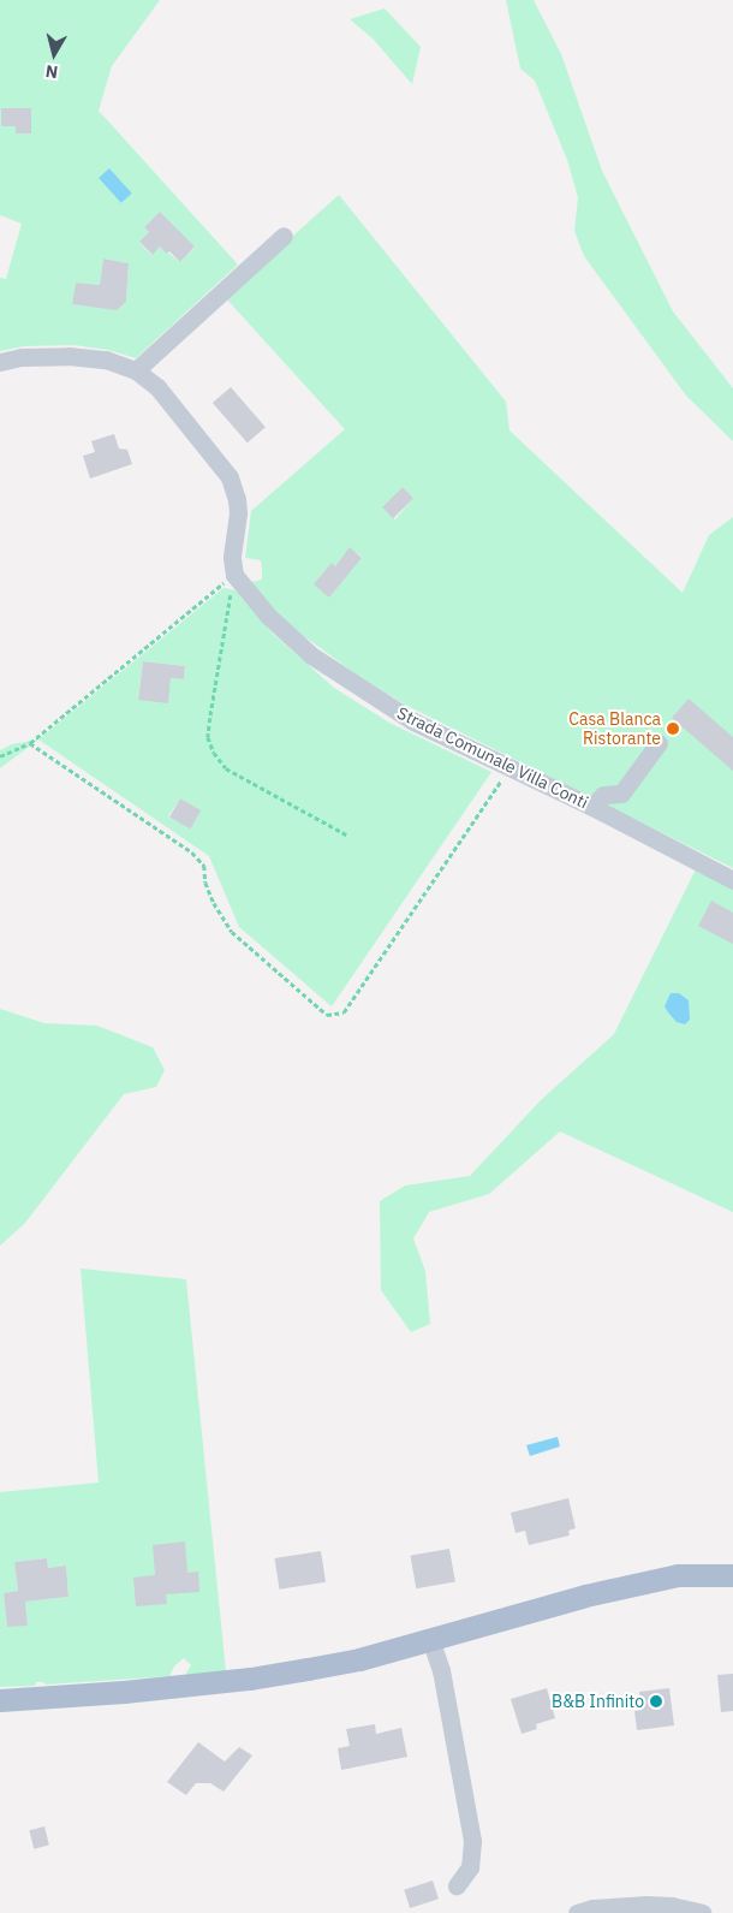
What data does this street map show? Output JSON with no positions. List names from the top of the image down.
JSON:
{
  "streets": {
    "street": ["Strada Comunale Villa Conti"]
  },
  "places": ["Casa Blanca Ristorante", "B&B Infinito"],
  "north": "bottom"
}
